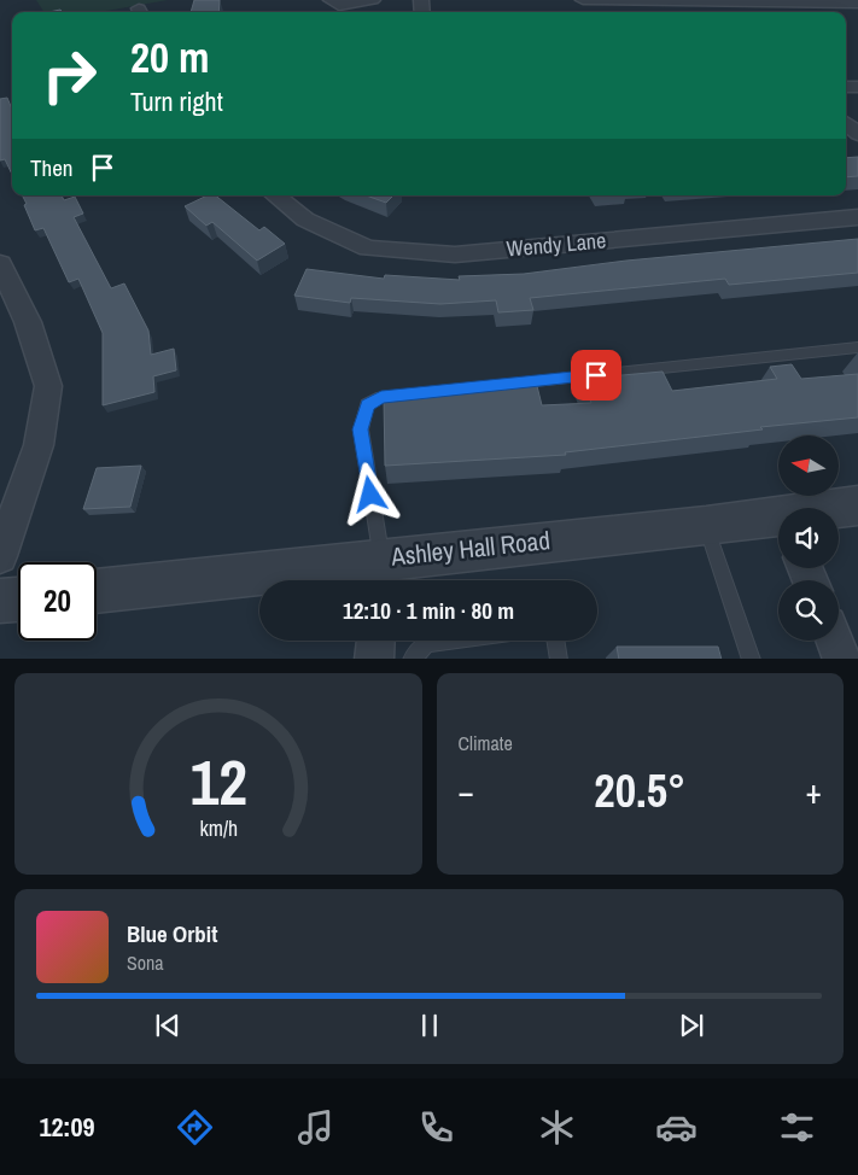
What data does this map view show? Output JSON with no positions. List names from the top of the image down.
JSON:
{
  "streets": {
    "street": ["Wendy Lane", "Ashley Hall Road"]
  },
  "north": "left",
  "page": {
    "turn": ["20 m", "Turn right"],
    "then": "Then",
    "limit": "20",
    "trip": "12:10 · 1 min · 80 m",
    "tile": "Climate",
    "heat": ["−", "20.5°", "+"],
    "song": ["Blue Orbit", "Sona"],
    "tabs": "12:09",
    "gauge": ["12", "km/h"]
  }
}
